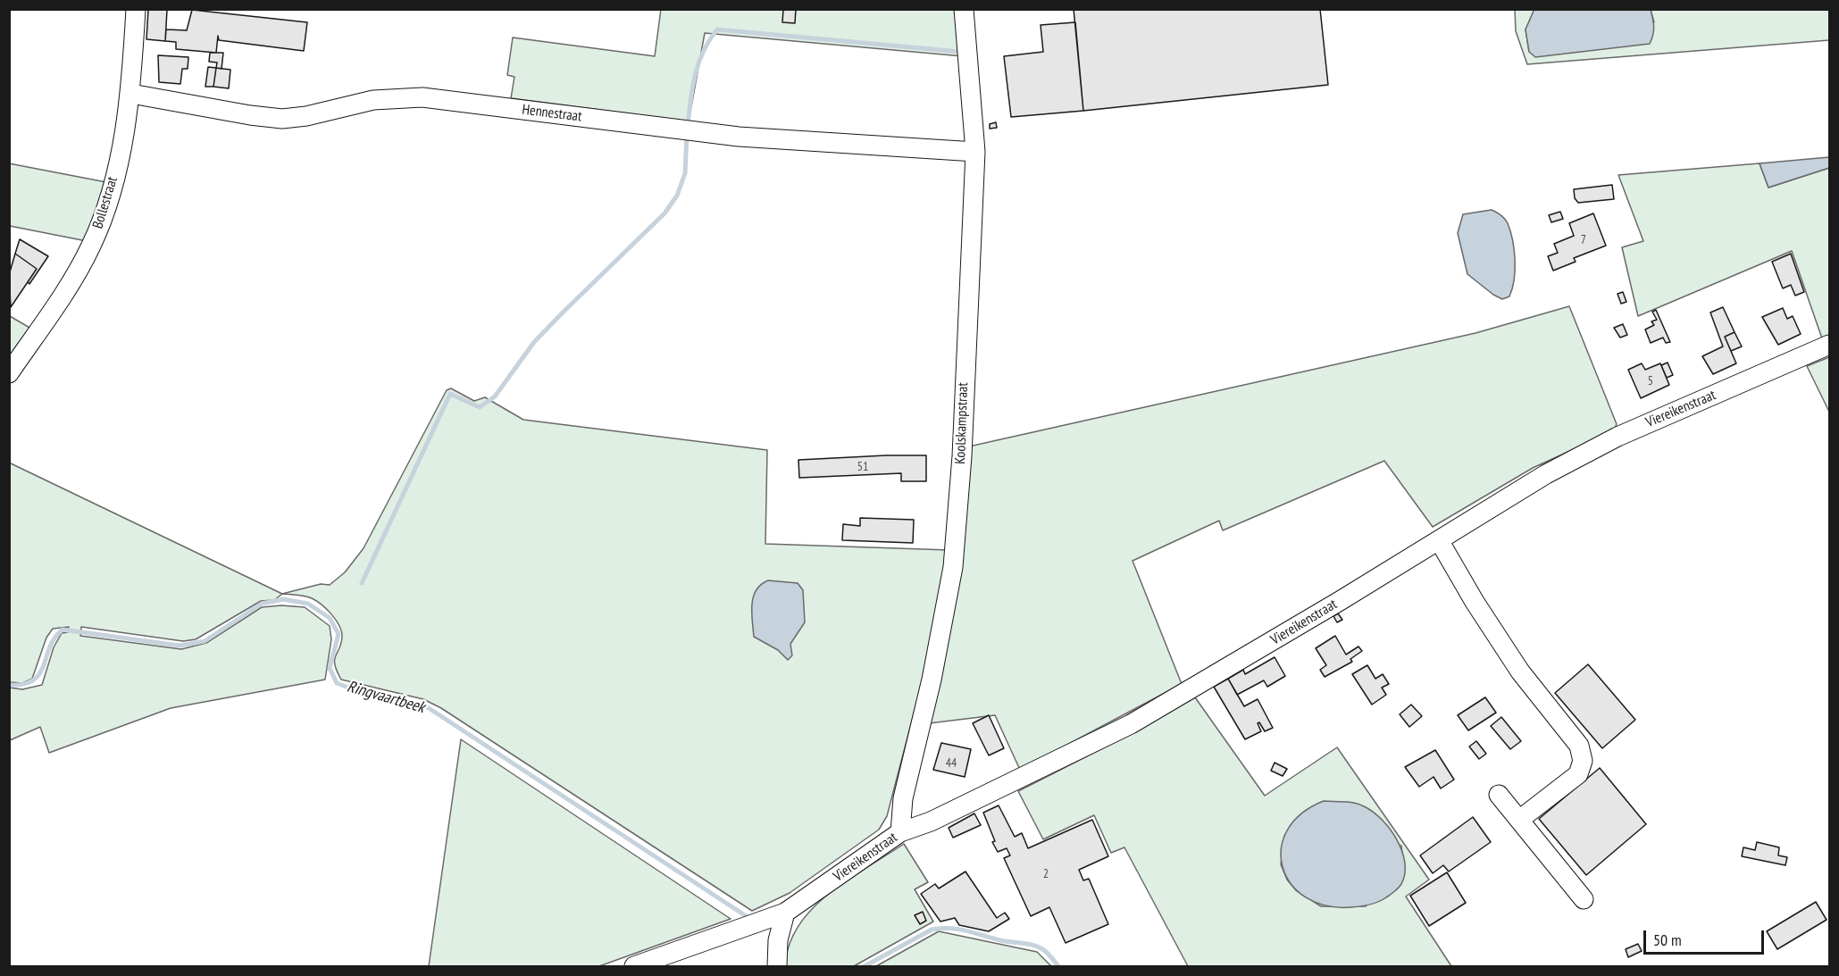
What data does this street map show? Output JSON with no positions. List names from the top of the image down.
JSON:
{
  "streets": {
    "street": [
      "Hennestraat",
      "Bollestraat",
      "Viereikenstraat",
      "Koolskampstraat"
    ]
  },
  "crossings": [
    ["Hennestraat", "Bollestraat"],
    ["Hennestraat", "Koolskampstraat"],
    ["Viereikenstraat", "Koolskampstraat"]
  ],
  "water": ["Ringvaartbeek"],
  "house_numbers": [
    "7",
    "5",
    "51",
    "44",
    "2"
  ],
  "scale_bar": "50 m"
}
